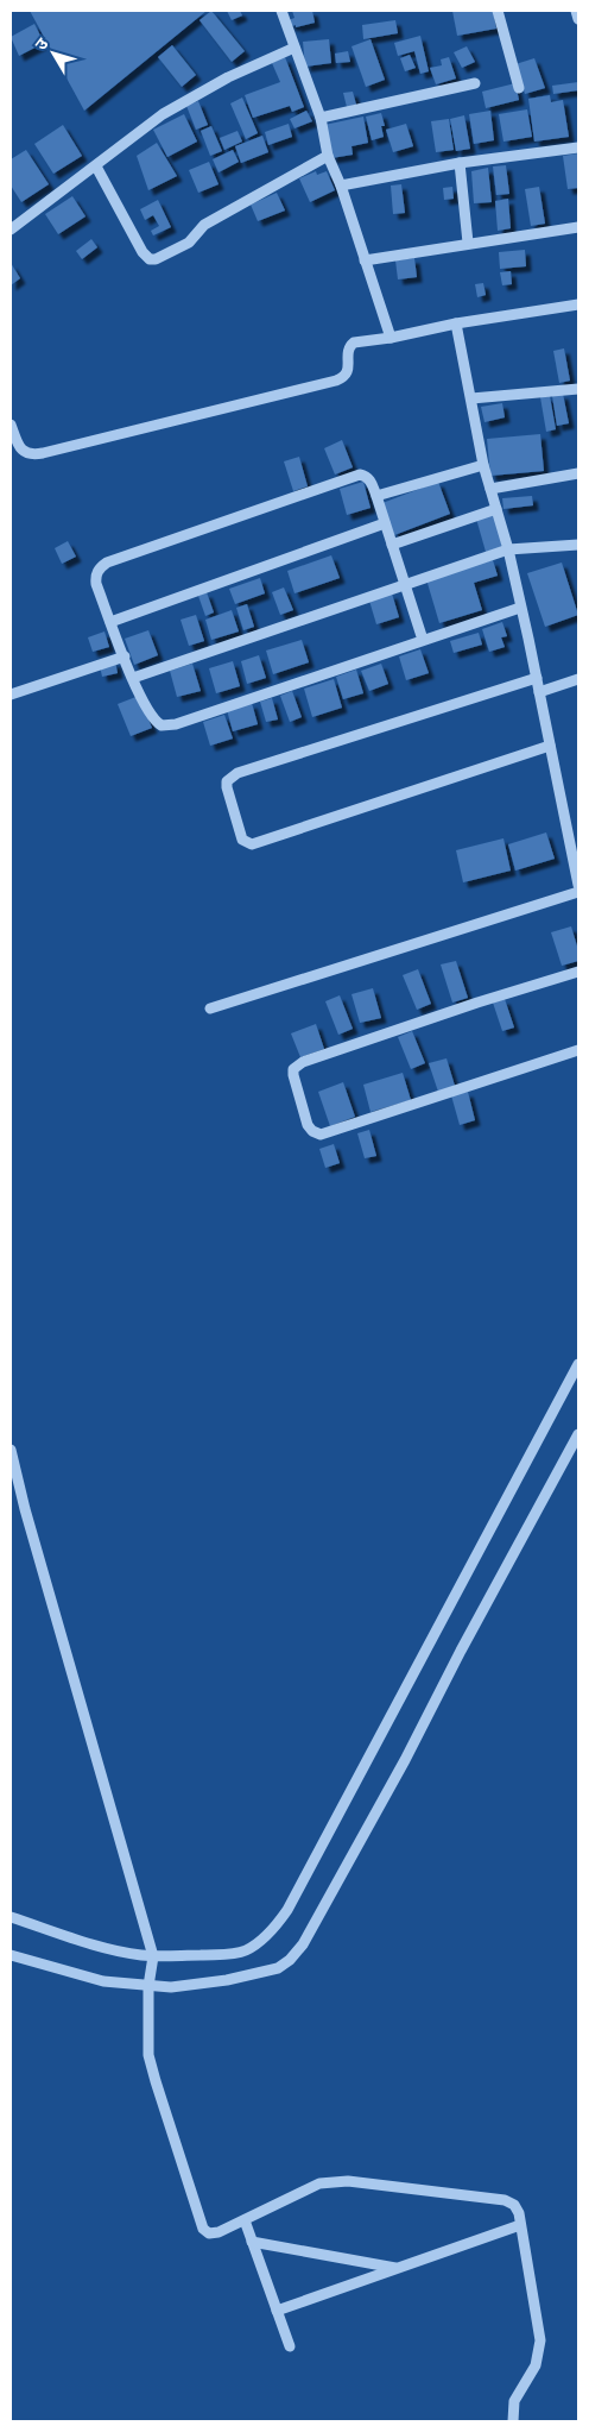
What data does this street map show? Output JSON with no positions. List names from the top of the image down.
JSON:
{
  "north": "top left"
}
